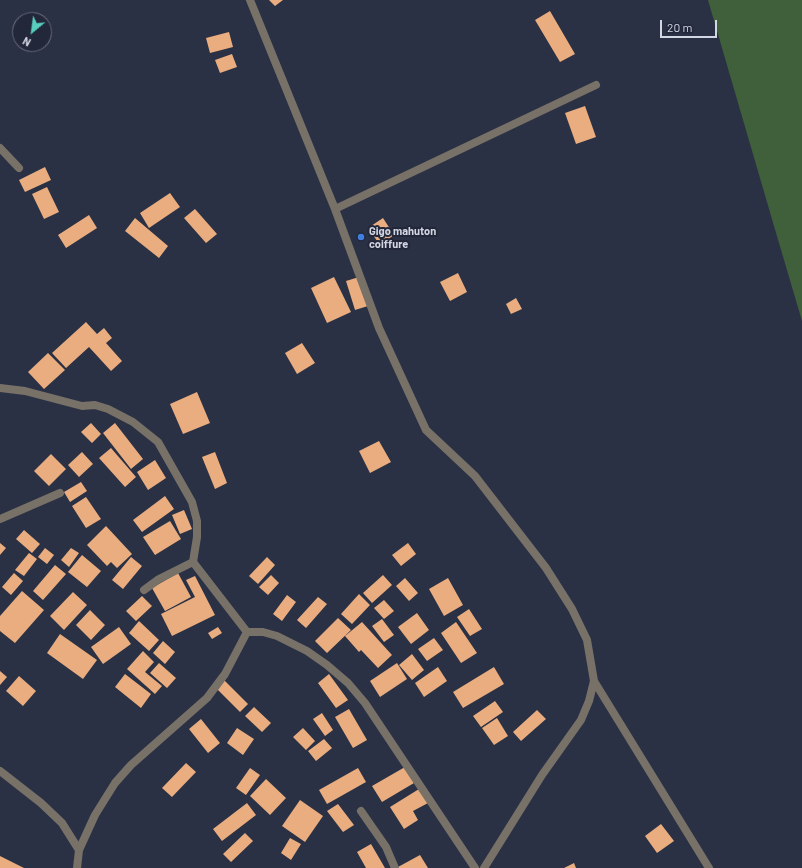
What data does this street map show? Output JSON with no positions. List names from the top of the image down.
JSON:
{
  "places": ["Gigo mahuton coiffure"],
  "scale_bar": "20 m",
  "north": "bottom left"
}
